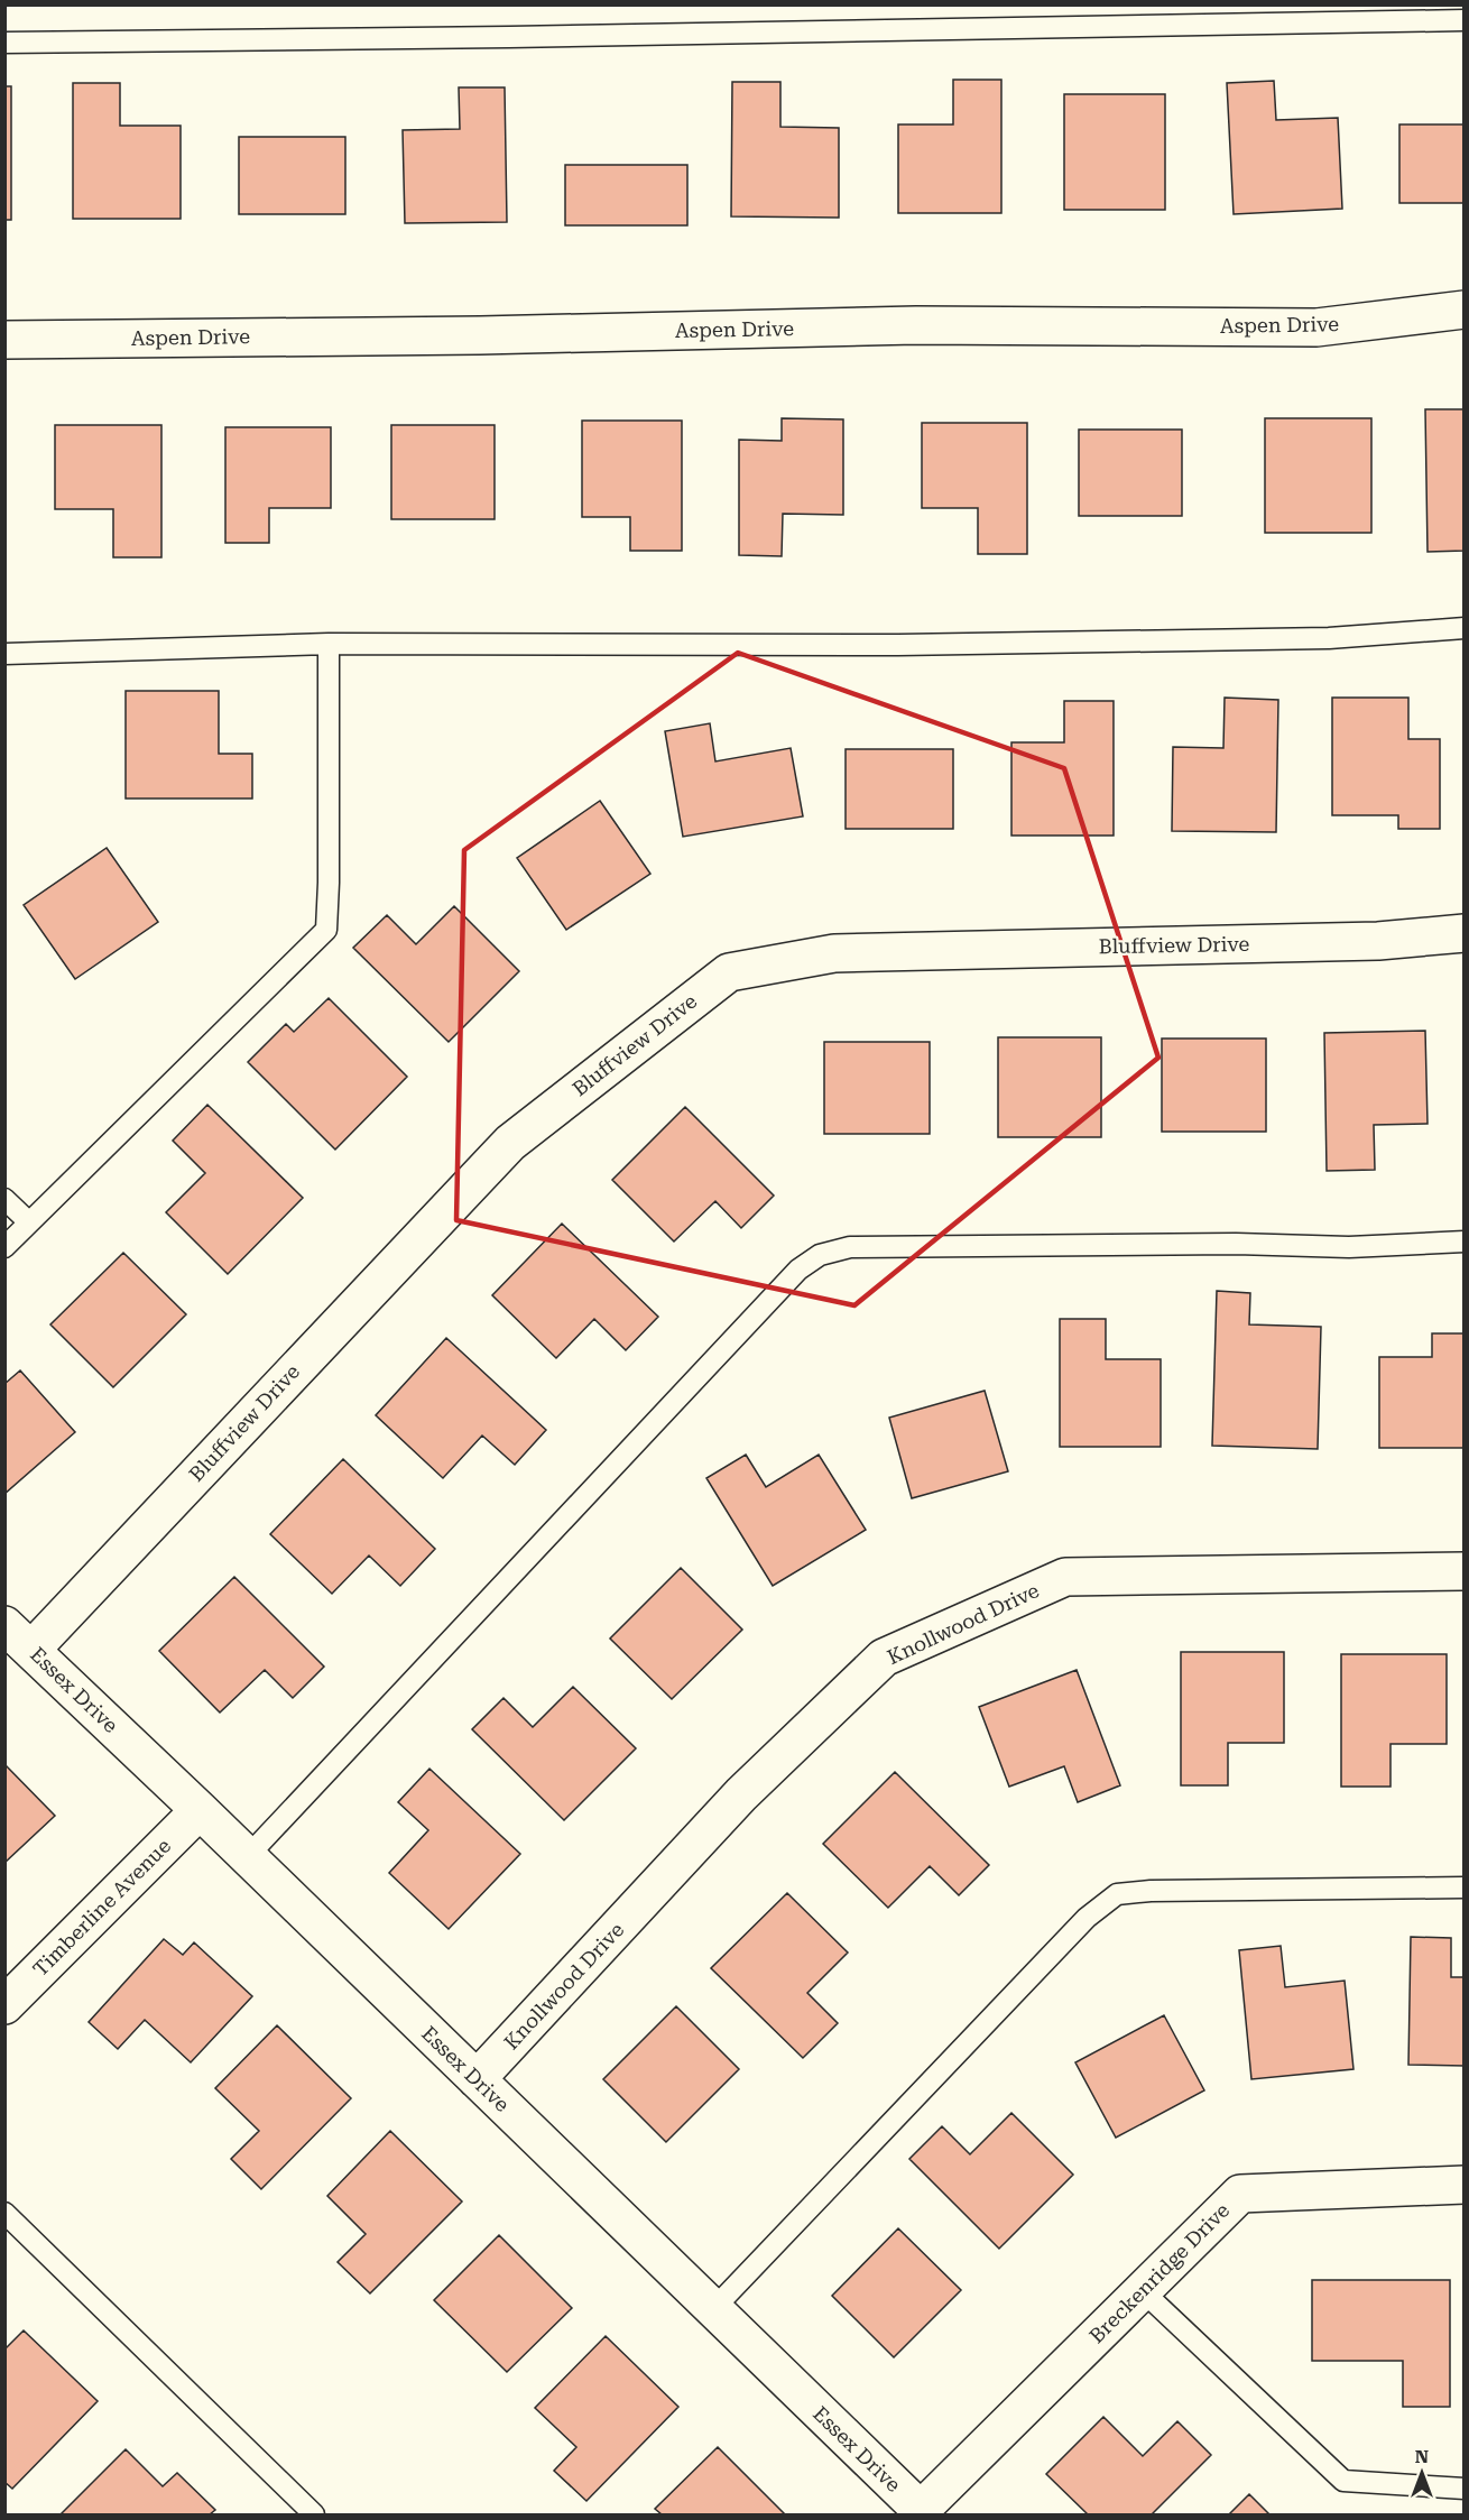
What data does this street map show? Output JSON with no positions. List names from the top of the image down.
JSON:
{
  "streets": {
    "street": [
      "Aspen Drive",
      "Bluffview Drive",
      "Knollwood Drive",
      "Essex Drive",
      "Timberline Avenue",
      "Breckenridge Drive"
    ]
  },
  "crossings": [
    ["Bluffview Drive", "Essex Drive"],
    ["Knollwood Drive", "Essex Drive"],
    ["Essex Drive", "Timberline Avenue"],
    ["Essex Drive", "Breckenridge Drive"]
  ],
  "north": "top"
}
